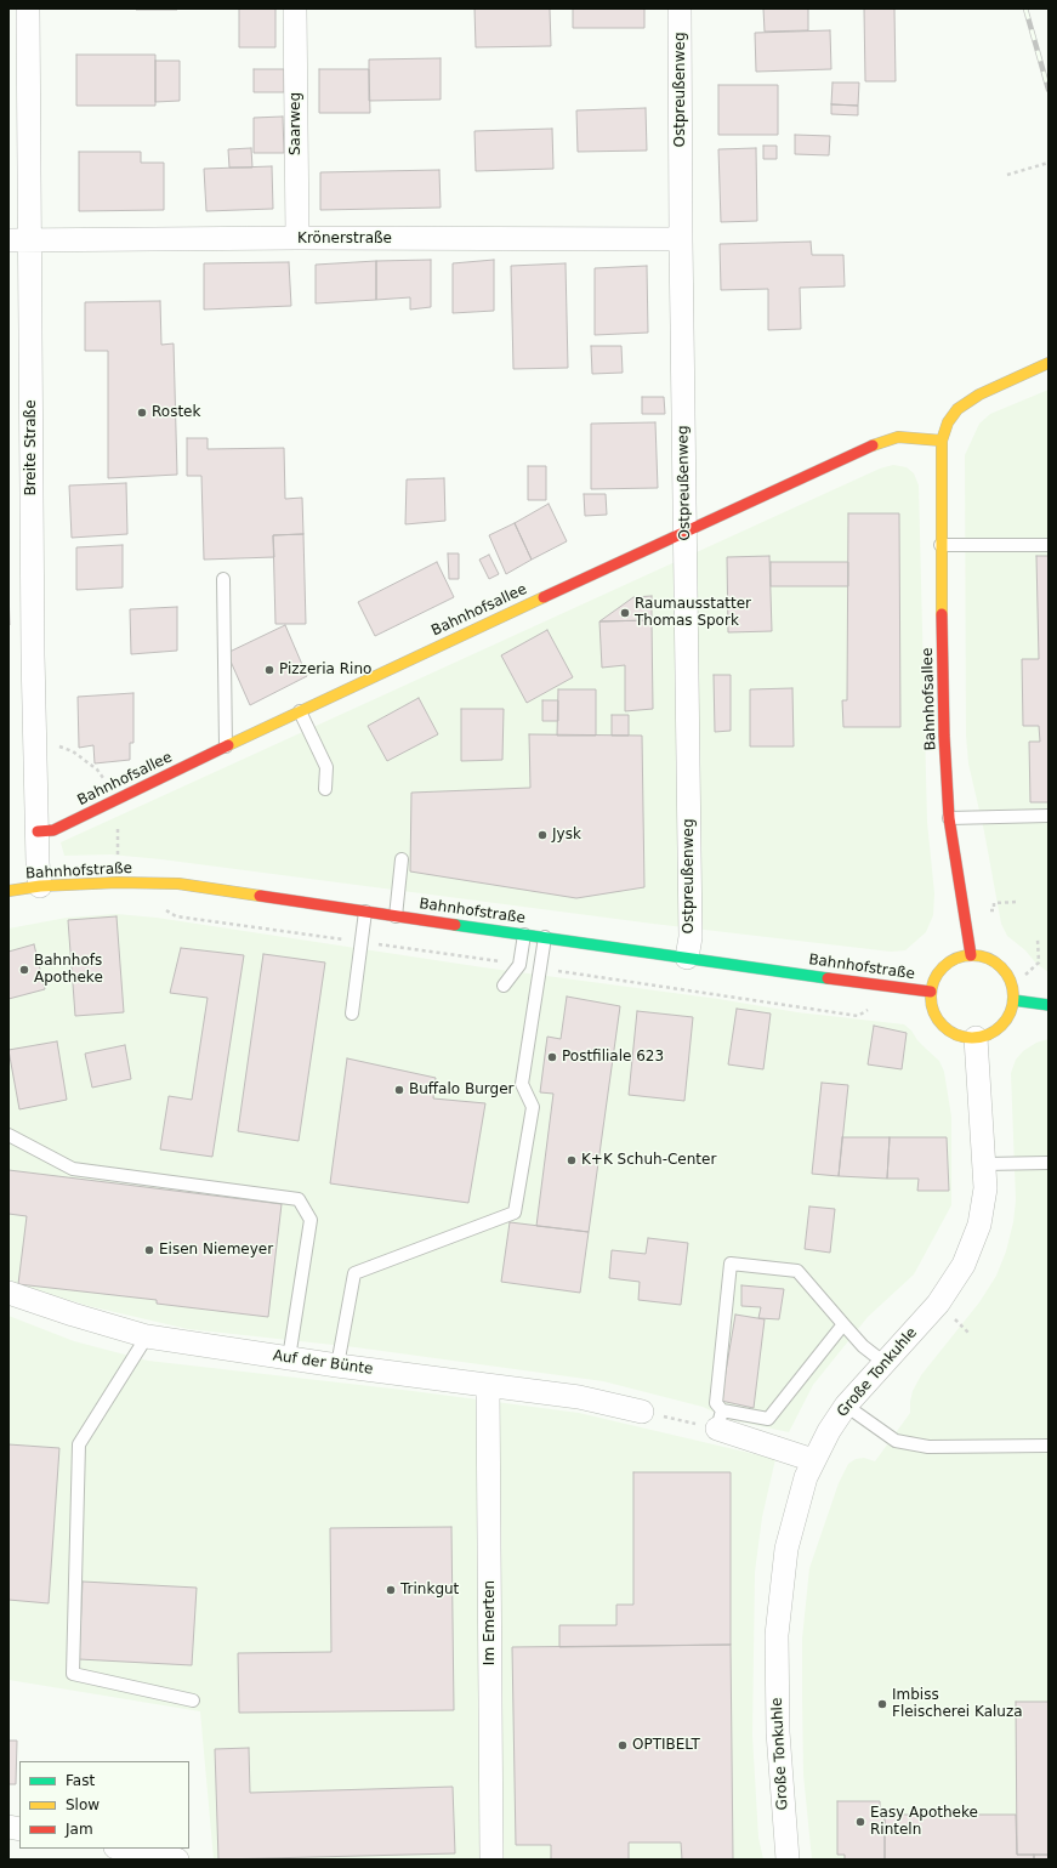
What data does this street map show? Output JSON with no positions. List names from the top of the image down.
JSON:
{
  "streets": {
    "street": [
      "Ostpreußenweg",
      "Saarweg",
      "Krönerstraße",
      "Breite Straße",
      "Bahnhofsallee",
      "Bahnhofstraße",
      "Auf der Bünte",
      "Große Tonkuhle",
      "Im Emerten"
    ]
  },
  "crossings": [
    ["Ostpreußenweg", "Krönerstraße"],
    ["Ostpreußenweg", "Bahnhofsallee"],
    ["Ostpreußenweg", "Bahnhofstraße"],
    ["Saarweg", "Krönerstraße"],
    ["Krönerstraße", "Breite Straße"],
    ["Breite Straße", "Bahnhofsallee"],
    ["Breite Straße", "Bahnhofstraße"],
    ["Bahnhofsallee", "Bahnhofstraße"],
    ["Bahnhofsallee", "Große Tonkuhle"],
    ["Bahnhofstraße", "Große Tonkuhle"],
    ["Auf der Bünte", "Im Emerten"]
  ],
  "places": [
    "Rostek",
    "Raumausstatter Thomas Spork",
    "Pizzeria Rino",
    "Jysk",
    "Bahnhofs Apotheke",
    "Postfiliale 623",
    "Buffalo Burger",
    "K+K Schuh-Center",
    "Eisen Niemeyer",
    "Trinkgut",
    "Imbiss Fleischerei Kaluza",
    "OPTIBELT",
    "Easy Apotheke Rinteln"
  ],
  "legend": ["Fast", "Slow", "Jam"]
}
